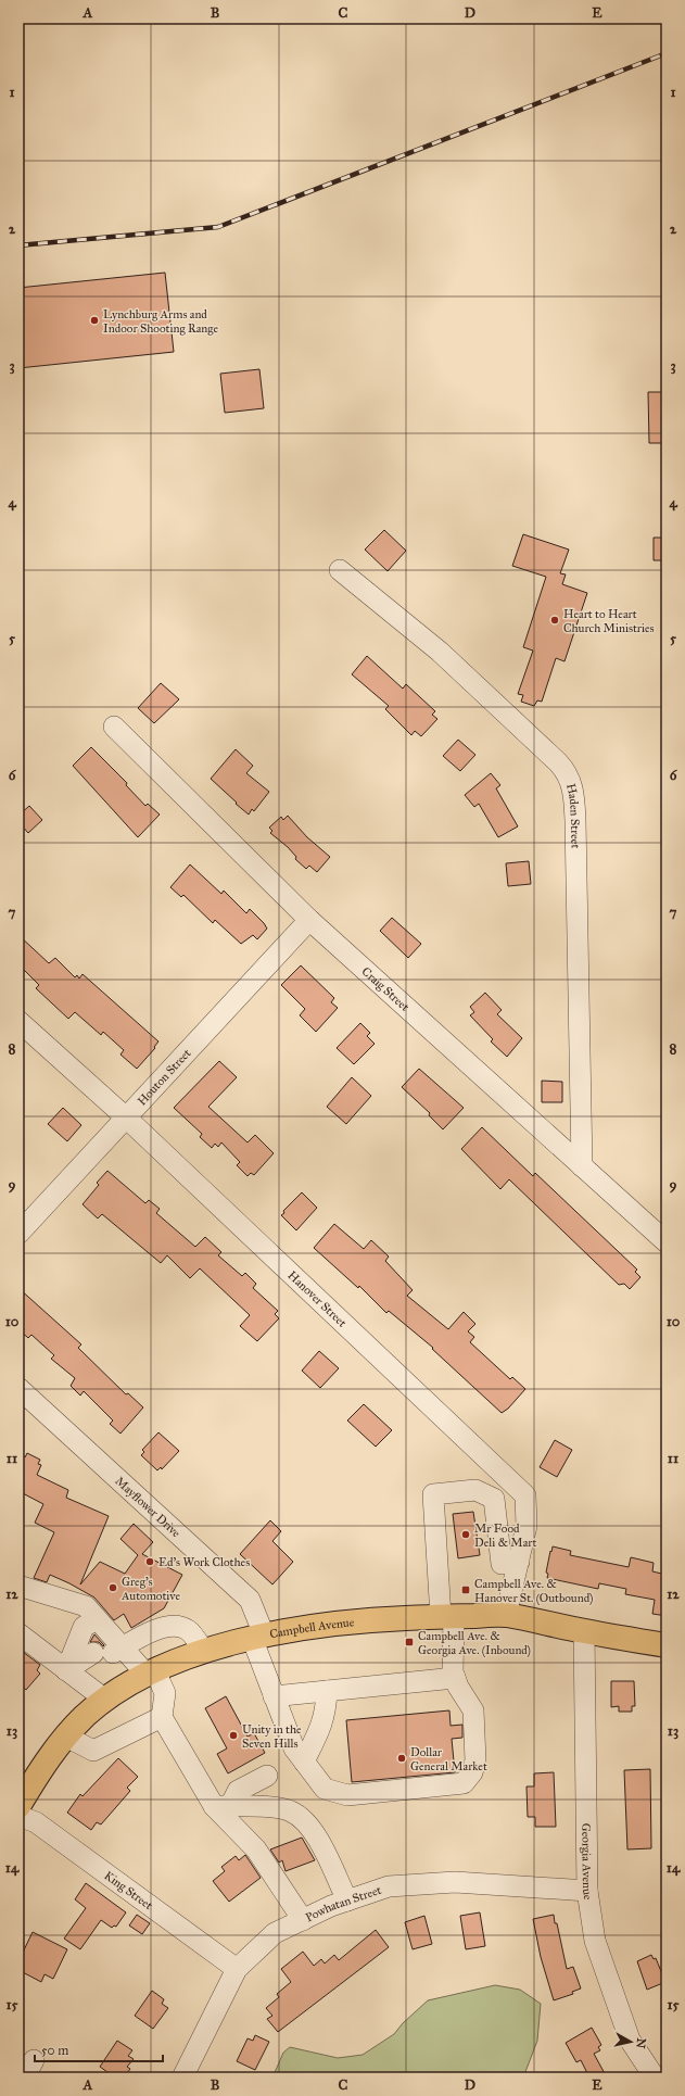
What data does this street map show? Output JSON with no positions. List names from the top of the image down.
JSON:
{
  "streets": {
    "main road": ["Campbell Avenue"],
    "street": [
      "Haden Street",
      "Craig Street",
      "Houton Street",
      "Hanover Street",
      "Mayflower Drive",
      "Georgia Avenue",
      "King Street",
      "Powhatan Street"
    ]
  },
  "crossings": [
    ["Haden Street", "Craig Street"],
    ["Craig Street", "Houton Street"],
    ["Houton Street", "Hanover Street"],
    ["Hanover Street", "Campbell Avenue"],
    ["Mayflower Drive", "Campbell Avenue"],
    ["Campbell Avenue", "Georgia Avenue"],
    ["Georgia Avenue", "Powhatan Street"],
    ["King Street", "Powhatan Street"]
  ],
  "places": {
    "other": [
      "Lynchburg Arms and Indoor Shooting Range",
      "Heart to Heart Church Ministries",
      "Mr Food Deli & Mart",
      "Ed's Work Clothes",
      "Greg's Automotive",
      "Unity in the Seven Hills",
      "Dollar General Market"
    ],
    "transit": ["Campbell Ave. & Hanover St. (Outbound)", "Campbell Ave. & Georgia Ave. (Inbound)"]
  },
  "scale_bar": "50 m",
  "north": "right",
  "grid": {
    "columns": [
      "A",
      "B",
      "C",
      "D",
      "E"
    ],
    "rows": [
      "1",
      "2",
      "3",
      "4",
      "5",
      "6",
      "7",
      "8",
      "9",
      "10",
      "11",
      "12",
      "13",
      "14",
      "15"
    ]
  }
}
